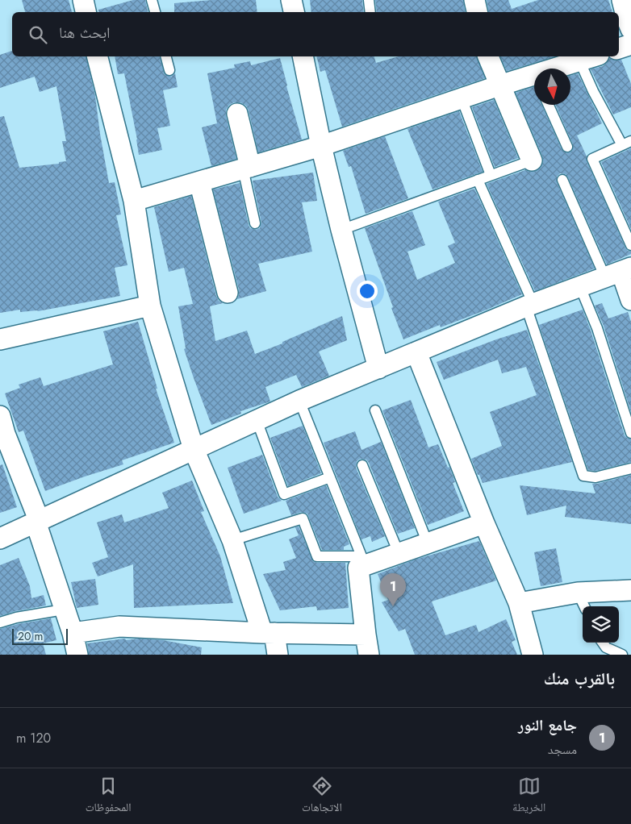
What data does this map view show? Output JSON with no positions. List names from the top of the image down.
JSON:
{
  "scale_bar": "20 m",
  "north": "bottom",
  "page": {
    "search": "ابحث هنا",
    "pins": "1",
    "scale": "20 m",
    "heading": "بالقرب منك",
    "list": [
      {
        "mark": "1",
        "name": "جامع النور",
        "note": "مسجد",
        "value": "120 m"
      }
    ],
    "nav": ["الخريطة", "الاتجاهات", "المحفوظات"]
  }
}
